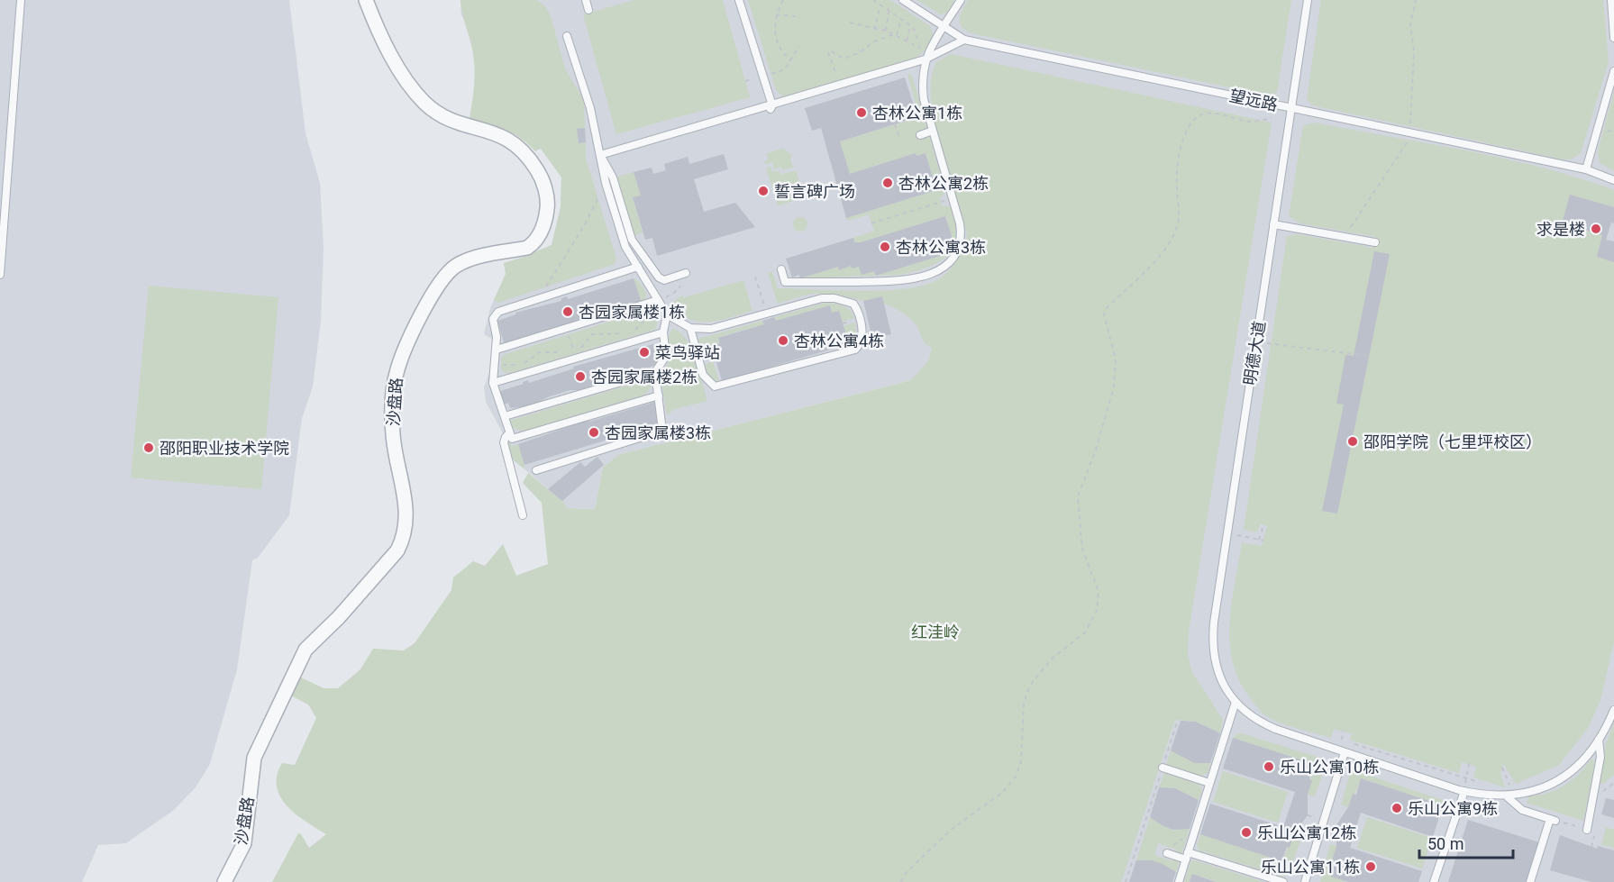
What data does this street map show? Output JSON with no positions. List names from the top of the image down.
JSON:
{
  "streets": {
    "street": ["沙盘路"],
    "lane": ["望远路", "明德大道"]
  },
  "crossings": [
    ["望远路", "明德大道"]
  ],
  "parks": ["红洼岭"],
  "places": [
    "杏林公寓1栋",
    "杏林公寓2栋",
    "誓言碑广场",
    "求是楼",
    "杏林公寓3栋",
    "杏园家属楼1栋",
    "杏林公寓4栋",
    "菜鸟驿站",
    "杏园家属楼2栋",
    "杏园家属楼3栋",
    "邵阳学院（七里坪校区）",
    "邵阳职业技术学院",
    "乐山公寓10栋",
    "乐山公寓9栋",
    "乐山公寓12栋",
    "乐山公寓11栋"
  ],
  "scale_bar": "50 m"
}
